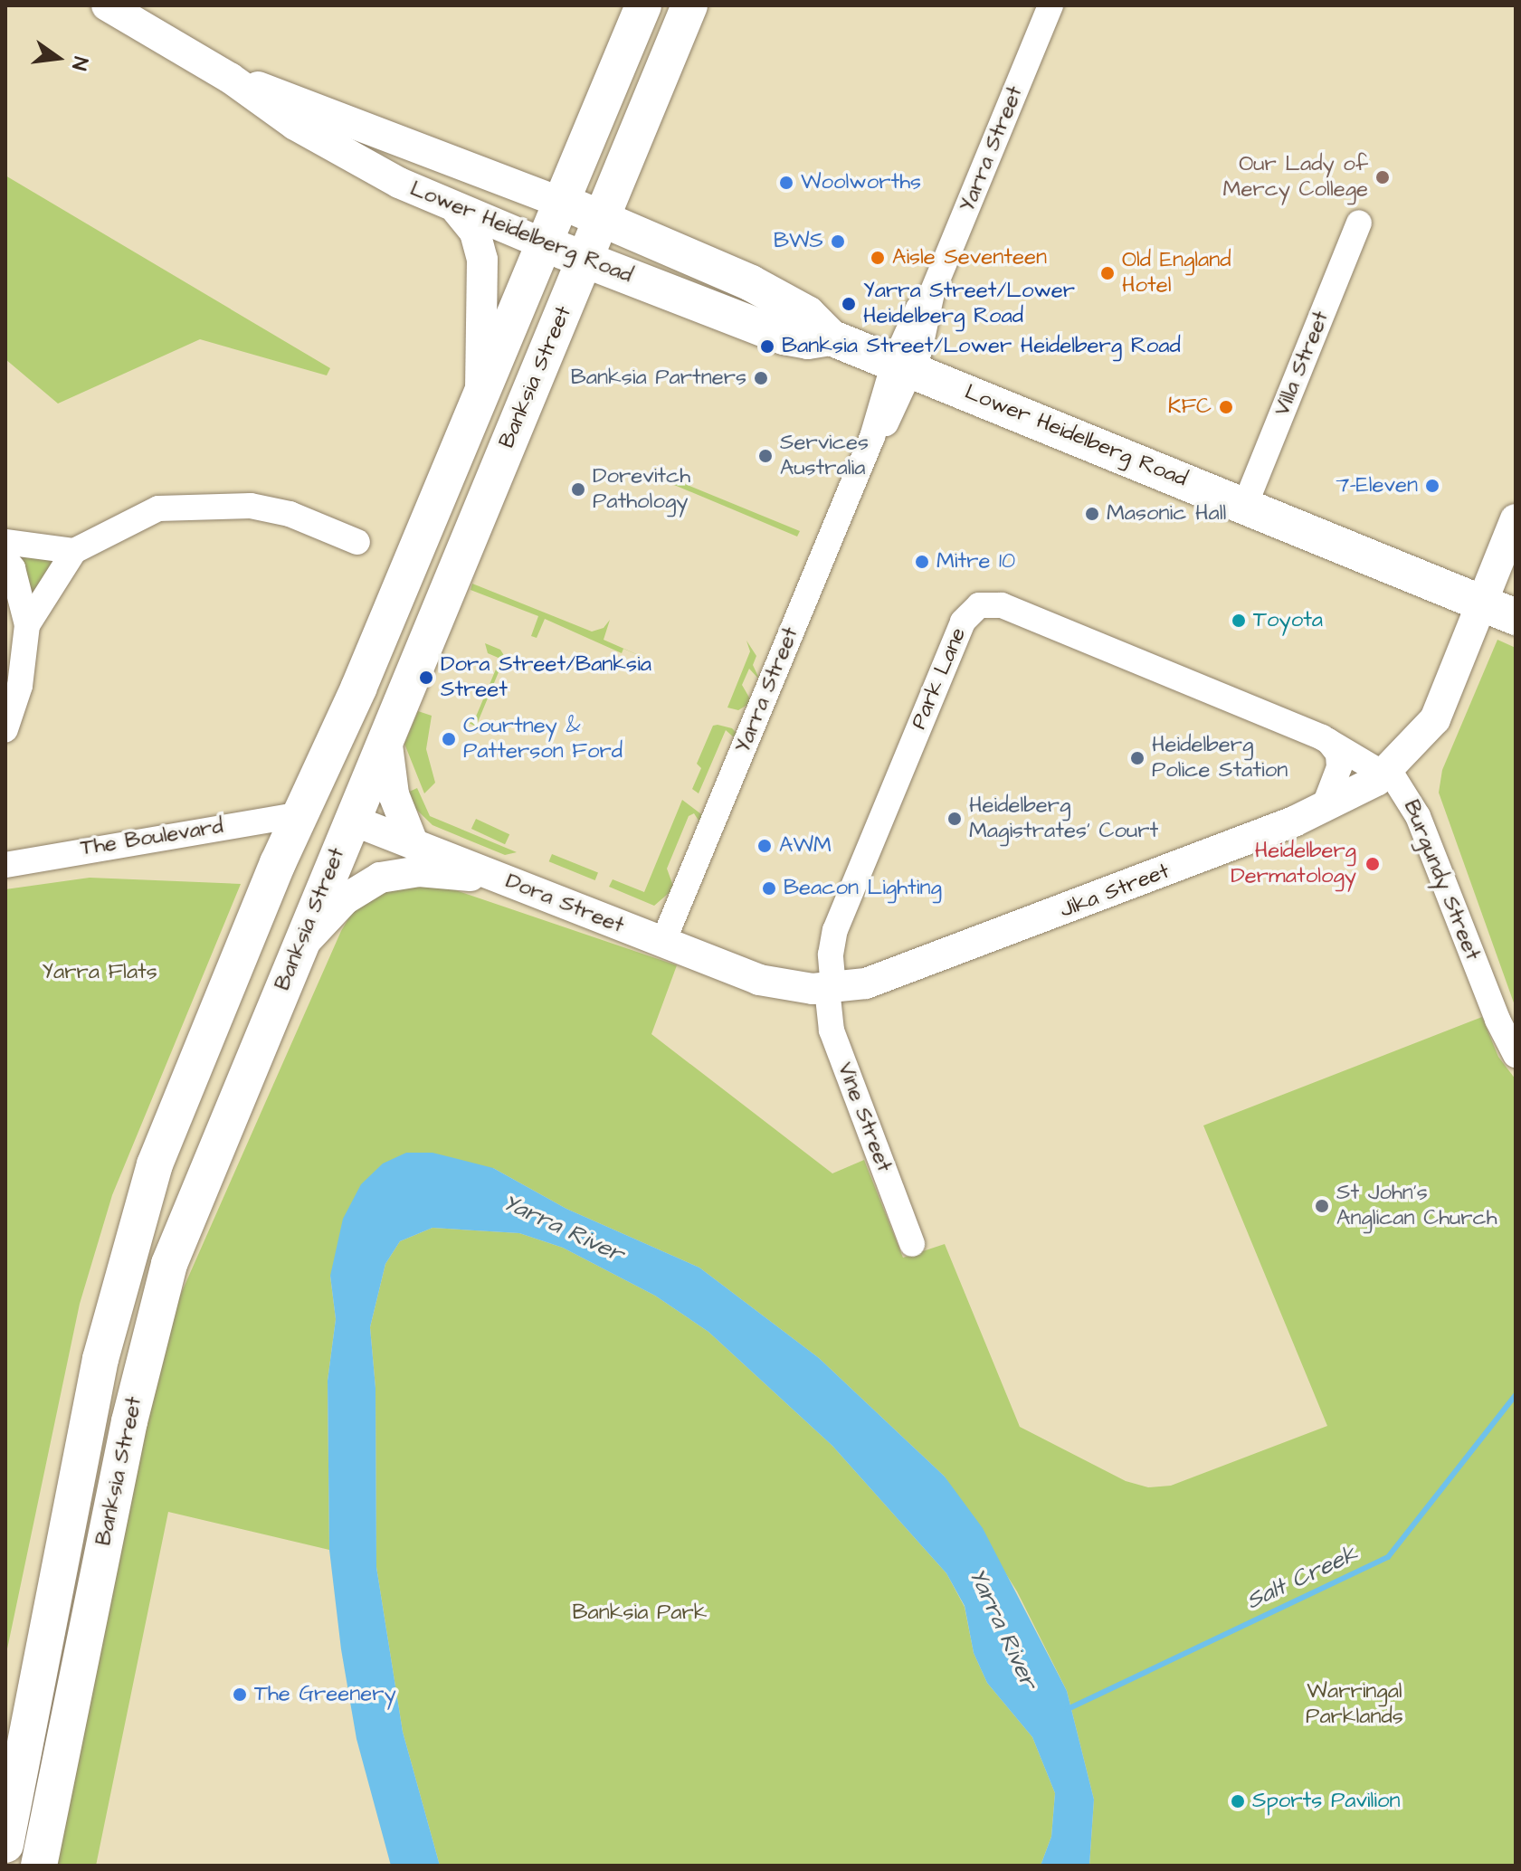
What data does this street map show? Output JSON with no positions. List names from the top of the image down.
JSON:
{
  "streets": {
    "highway": ["Lower Heidelberg Road", "Banksia Street", "Dora Street"],
    "main road": ["Jika Street"],
    "street": [
      "Yarra Street",
      "Villa Street",
      "Park Lane",
      "The Boulevard",
      "Burgundy Street",
      "Vine Street"
    ]
  },
  "crossings": [
    ["Yarra Street", "Lower Heidelberg Road"],
    ["Yarra Street", "Dora Street"],
    ["Lower Heidelberg Road", "Villa Street"],
    ["Lower Heidelberg Road", "Banksia Street"],
    ["Banksia Street", "The Boulevard"],
    ["Banksia Street", "Dora Street"],
    ["Park Lane", "Burgundy Street"],
    ["Park Lane", "Jika Street"],
    ["Park Lane", "Dora Street"],
    ["Park Lane", "Vine Street"],
    ["The Boulevard", "Dora Street"],
    ["Burgundy Street", "Jika Street"],
    ["Jika Street", "Dora Street"],
    ["Jika Street", "Vine Street"],
    ["Dora Street", "Vine Street"]
  ],
  "water": ["Yarra River", "Salt Creek"],
  "parks": ["Yarra Flats", "Banksia Park", "Warringal Parklands"],
  "places": [
    "Our Lady of Mercy College",
    "Woolworths",
    "BWS",
    "Aisle Seventeen",
    "Old England Hotel",
    "Yarra Street/Lower Heidelberg Road",
    "Banksia Street/Lower Heidelberg Road",
    "Banksia Partners",
    "KFC",
    "Services Australia",
    "7-Eleven",
    "Dorevitch Pathology",
    "Masonic Hall",
    "Mitre 10",
    "Toyota",
    "Dora Street/Banksia Street",
    "Courtney & Patterson Ford",
    "Heidelberg Police Station",
    "Heidelberg Magistrates' Court",
    "AWM",
    "Heidelberg Dermatology",
    "Beacon Lighting",
    "St John's Anglican Church",
    "The Greenery",
    "Sports Pavilion"
  ],
  "north": "right"
}
